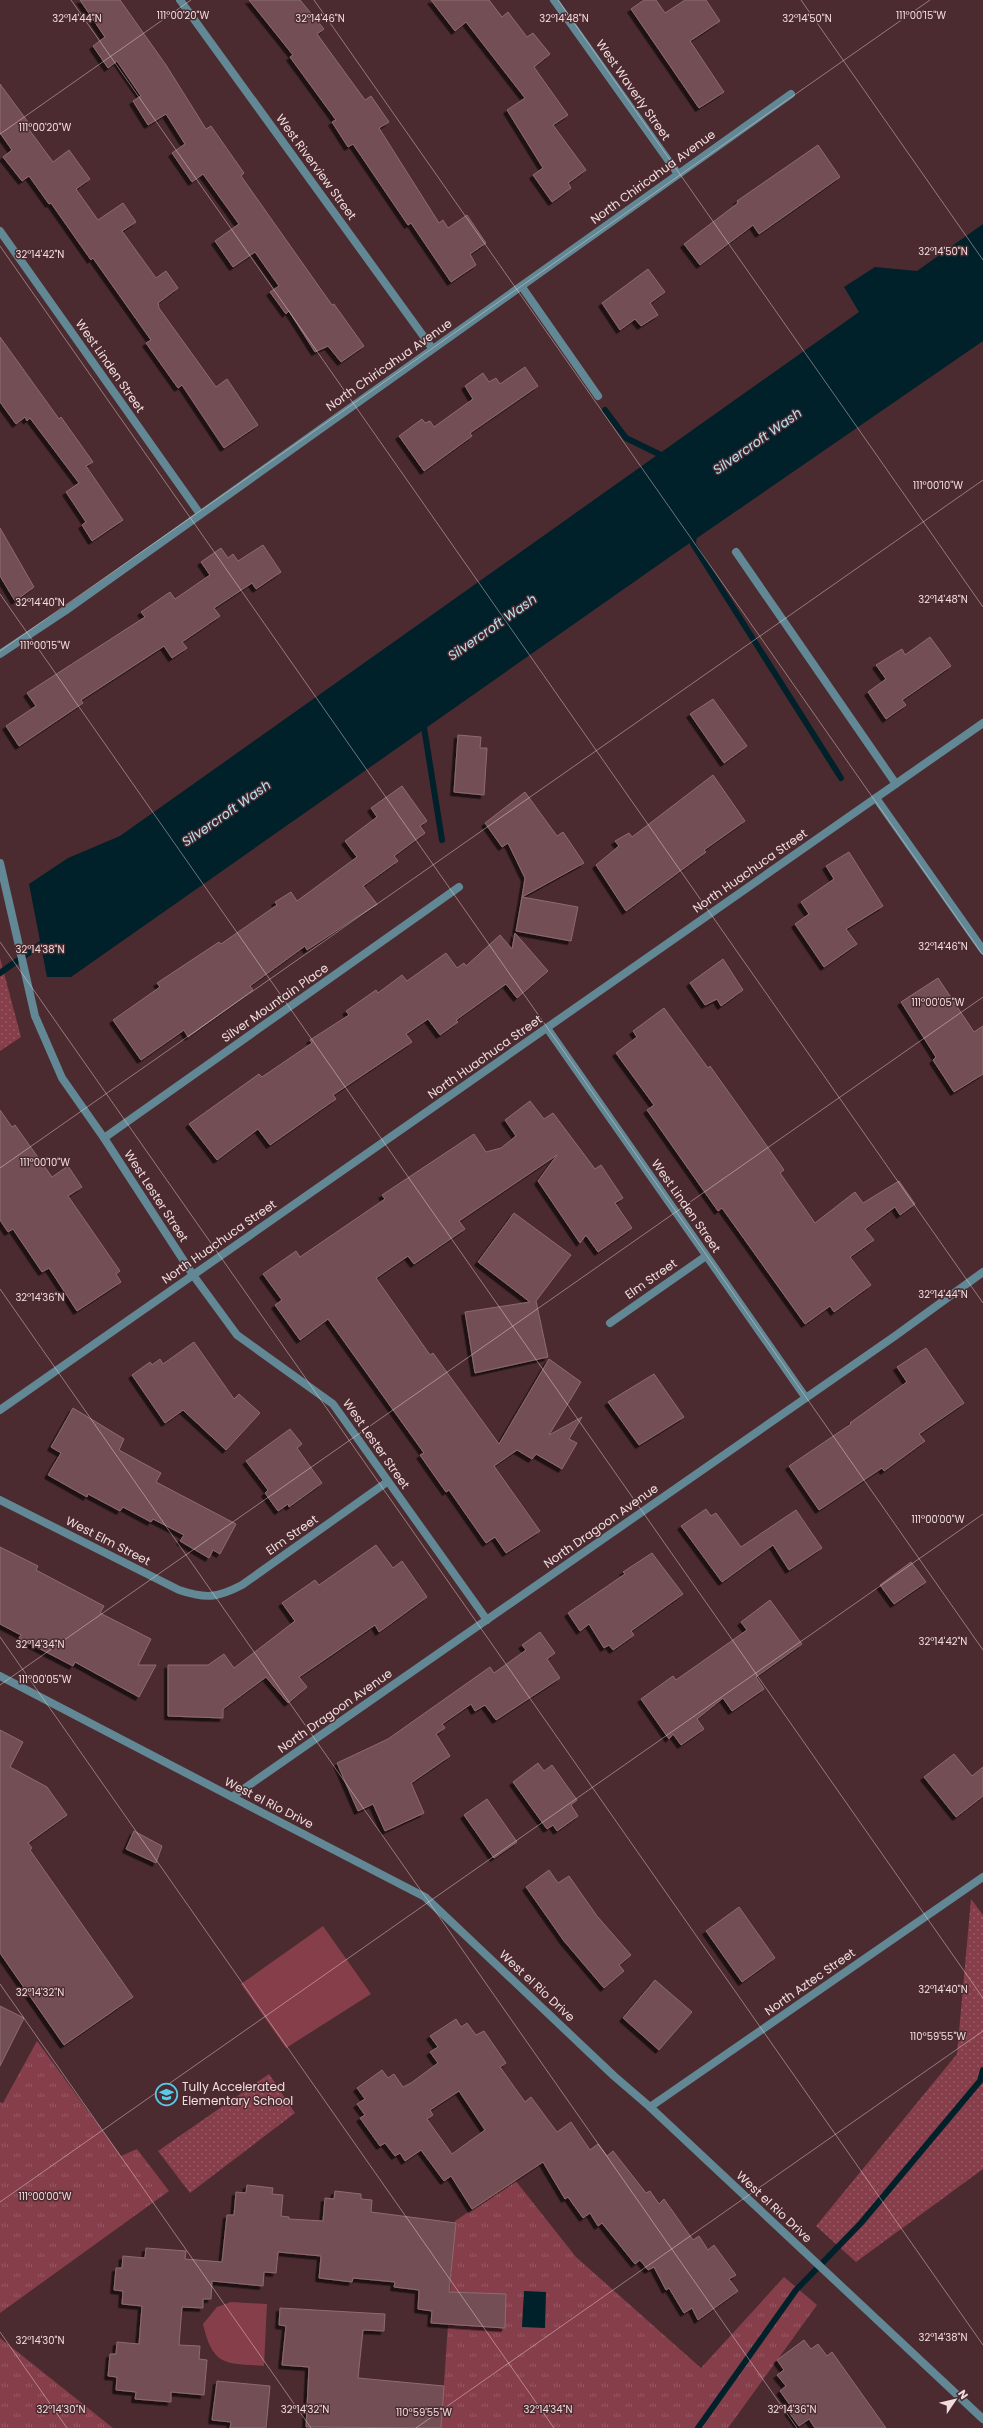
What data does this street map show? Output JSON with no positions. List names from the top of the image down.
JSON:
{
  "streets": {
    "street": [
      "West Waverly Street",
      "West Riverview Street",
      "North Chiricahua Avenue",
      "West Linden Street",
      "North Huachuca Street",
      "Silver Mountain Place",
      "West Lester Street",
      "Elm Street",
      "North Dragoon Avenue",
      "West Elm Street",
      "West el Rio Drive",
      "North Aztec Street"
    ]
  },
  "crossings": [
    ["West Waverly Street", "North Chiricahua Avenue"],
    ["West Riverview Street", "North Chiricahua Avenue"],
    ["North Chiricahua Avenue", "West Linden Street"],
    ["West Linden Street", "North Huachuca Street"],
    ["West Linden Street", "Elm Street"],
    ["West Linden Street", "North Dragoon Avenue"],
    ["North Huachuca Street", "West Lester Street"],
    ["Silver Mountain Place", "West Lester Street"],
    ["West Lester Street", "Elm Street"],
    ["West Lester Street", "North Dragoon Avenue"],
    ["Elm Street", "West Elm Street"],
    ["North Dragoon Avenue", "West el Rio Drive"],
    ["West el Rio Drive", "North Aztec Street"]
  ],
  "water": ["Silvercroft Wash"],
  "places": {
    "school or university": ["Tully Accelerated Elementary School"]
  },
  "north": "top right",
  "coordinates": [
    "111°00'15\"W",
    "111°00'20\"W",
    "32°14'44\"N",
    "32°14'46\"N",
    "32°14'48\"N",
    "32°14'50\"N",
    "32°14'42\"N",
    "111°00'10\"W",
    "32°14'40\"N",
    "32°14'38\"N",
    "111°00'05\"W",
    "32°14'36\"N",
    "111°00'00\"W",
    "32°14'34\"N",
    "32°14'32\"N",
    "110°59'55\"W",
    "32°14'30\"N"
  ]
}
